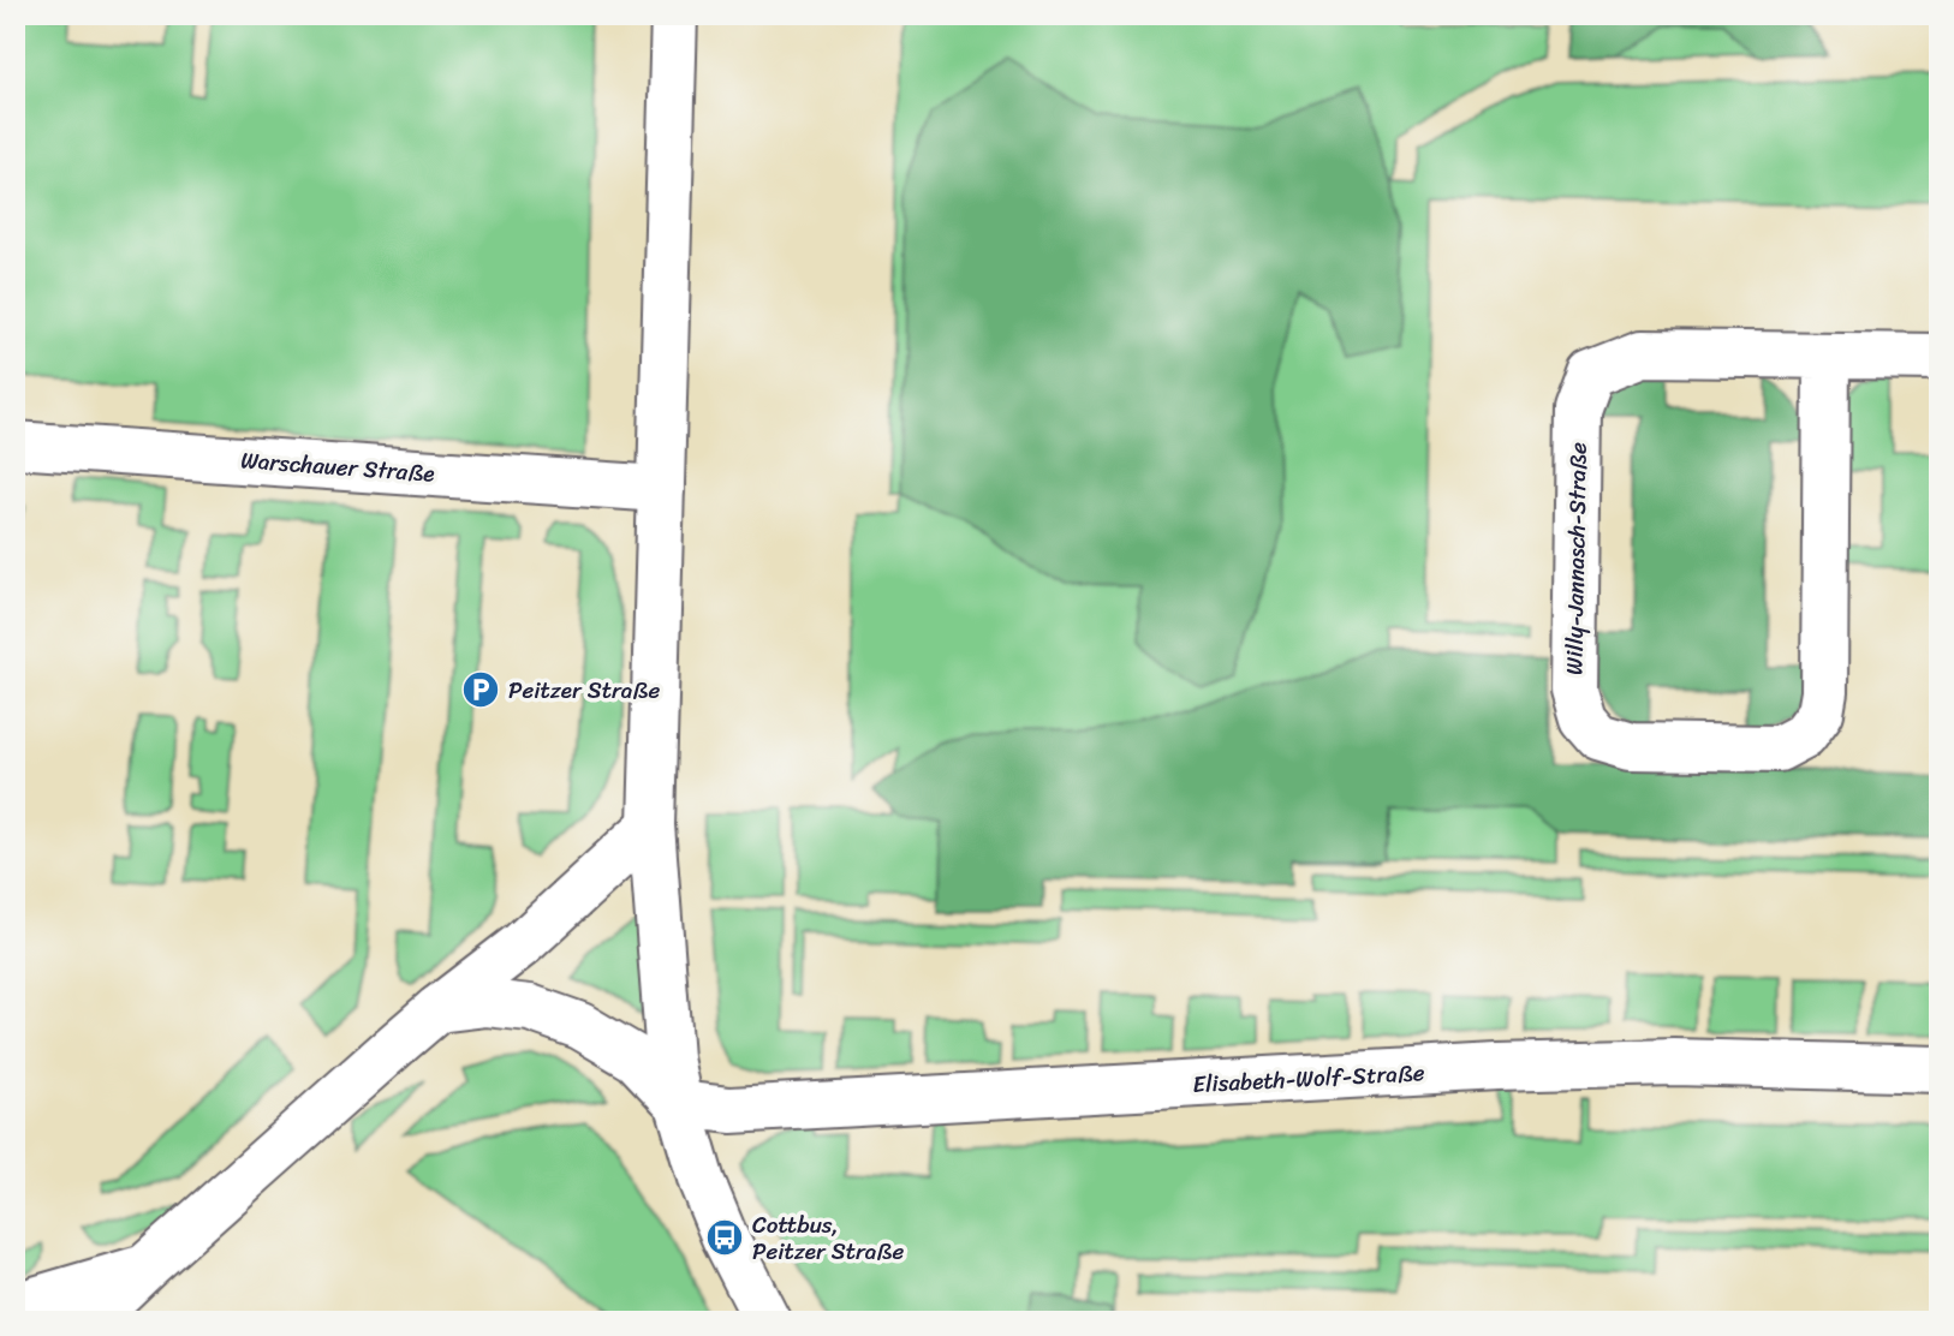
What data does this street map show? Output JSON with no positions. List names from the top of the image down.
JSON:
{
  "streets": {
    "street": ["Warschauer Straße", "Willy-Jannasch-Straße", "Elisabeth-Wolf-Straße"]
  },
  "places": {
    "parking": ["Peitzer Straße"],
    "bus stop": ["Cottbus, Peitzer Straße"]
  }
}
